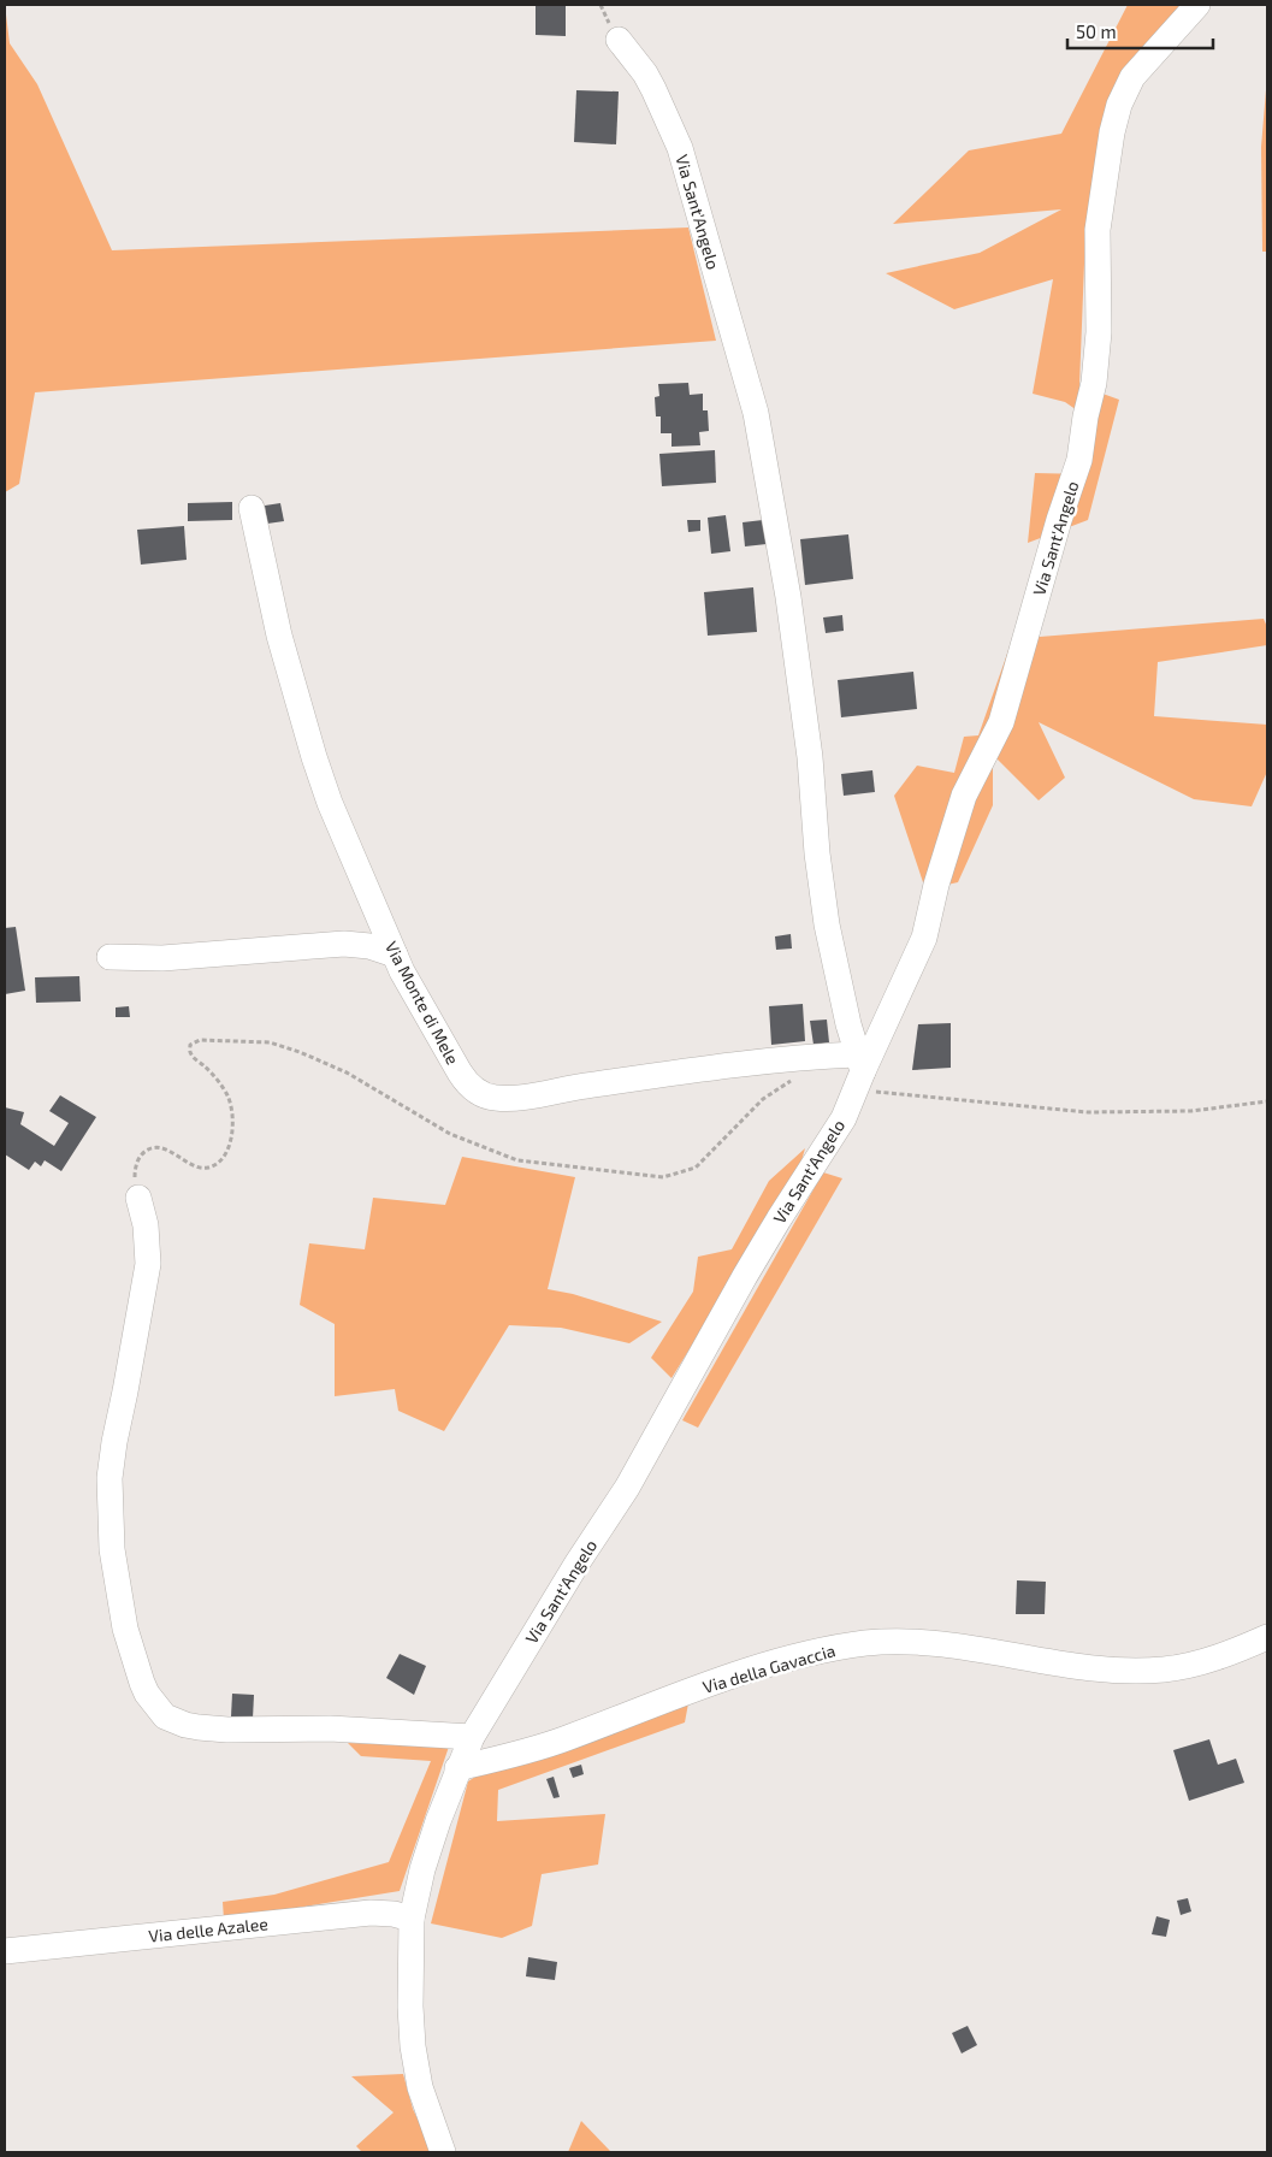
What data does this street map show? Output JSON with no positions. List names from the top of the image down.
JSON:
{
  "streets": {
    "street": [
      "Via Sant'Angelo",
      "Via Monte di Mele",
      "Via della Gavaccia",
      "Via delle Azalee"
    ]
  },
  "crossings": [
    ["Via Sant'Angelo", "Via Monte di Mele"],
    ["Via Sant'Angelo", "Via della Gavaccia"],
    ["Via Sant'Angelo", "Via delle Azalee"]
  ],
  "scale_bar": "50 m"
}
